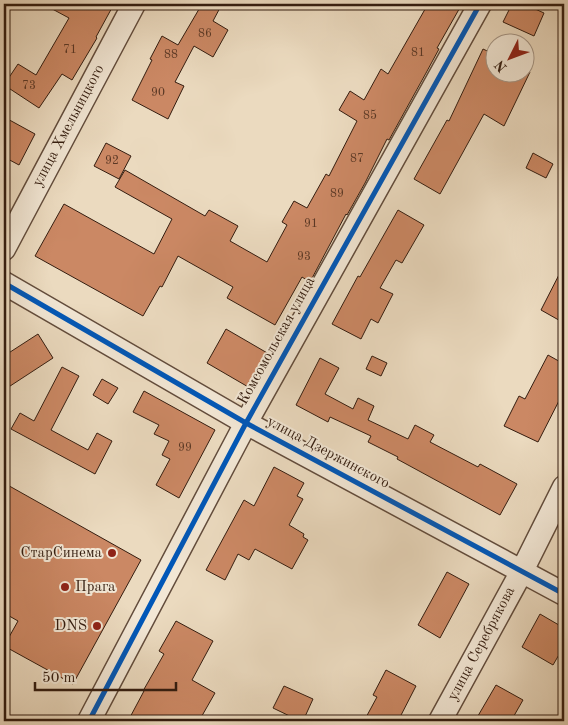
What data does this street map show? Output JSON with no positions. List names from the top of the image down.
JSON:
{
  "streets": {
    "street": [
      "улица Хмельницкого",
      "Комсомольская улица",
      "улица Дзержинского",
      "улица Серебрякова"
    ]
  },
  "crossings": [
    ["Комсомольская улица", "улица Дзержинского"],
    ["улица Дзержинского", "улица Серебрякова"]
  ],
  "places": ["СтарСинема", "Прага", "DNS"],
  "house_numbers": [
    "86",
    "71",
    "81",
    "88",
    "73",
    "90",
    "85",
    "87",
    "92",
    "89",
    "91",
    "93",
    "99"
  ],
  "scale_bar": "50 m",
  "north": "bottom left"
}
